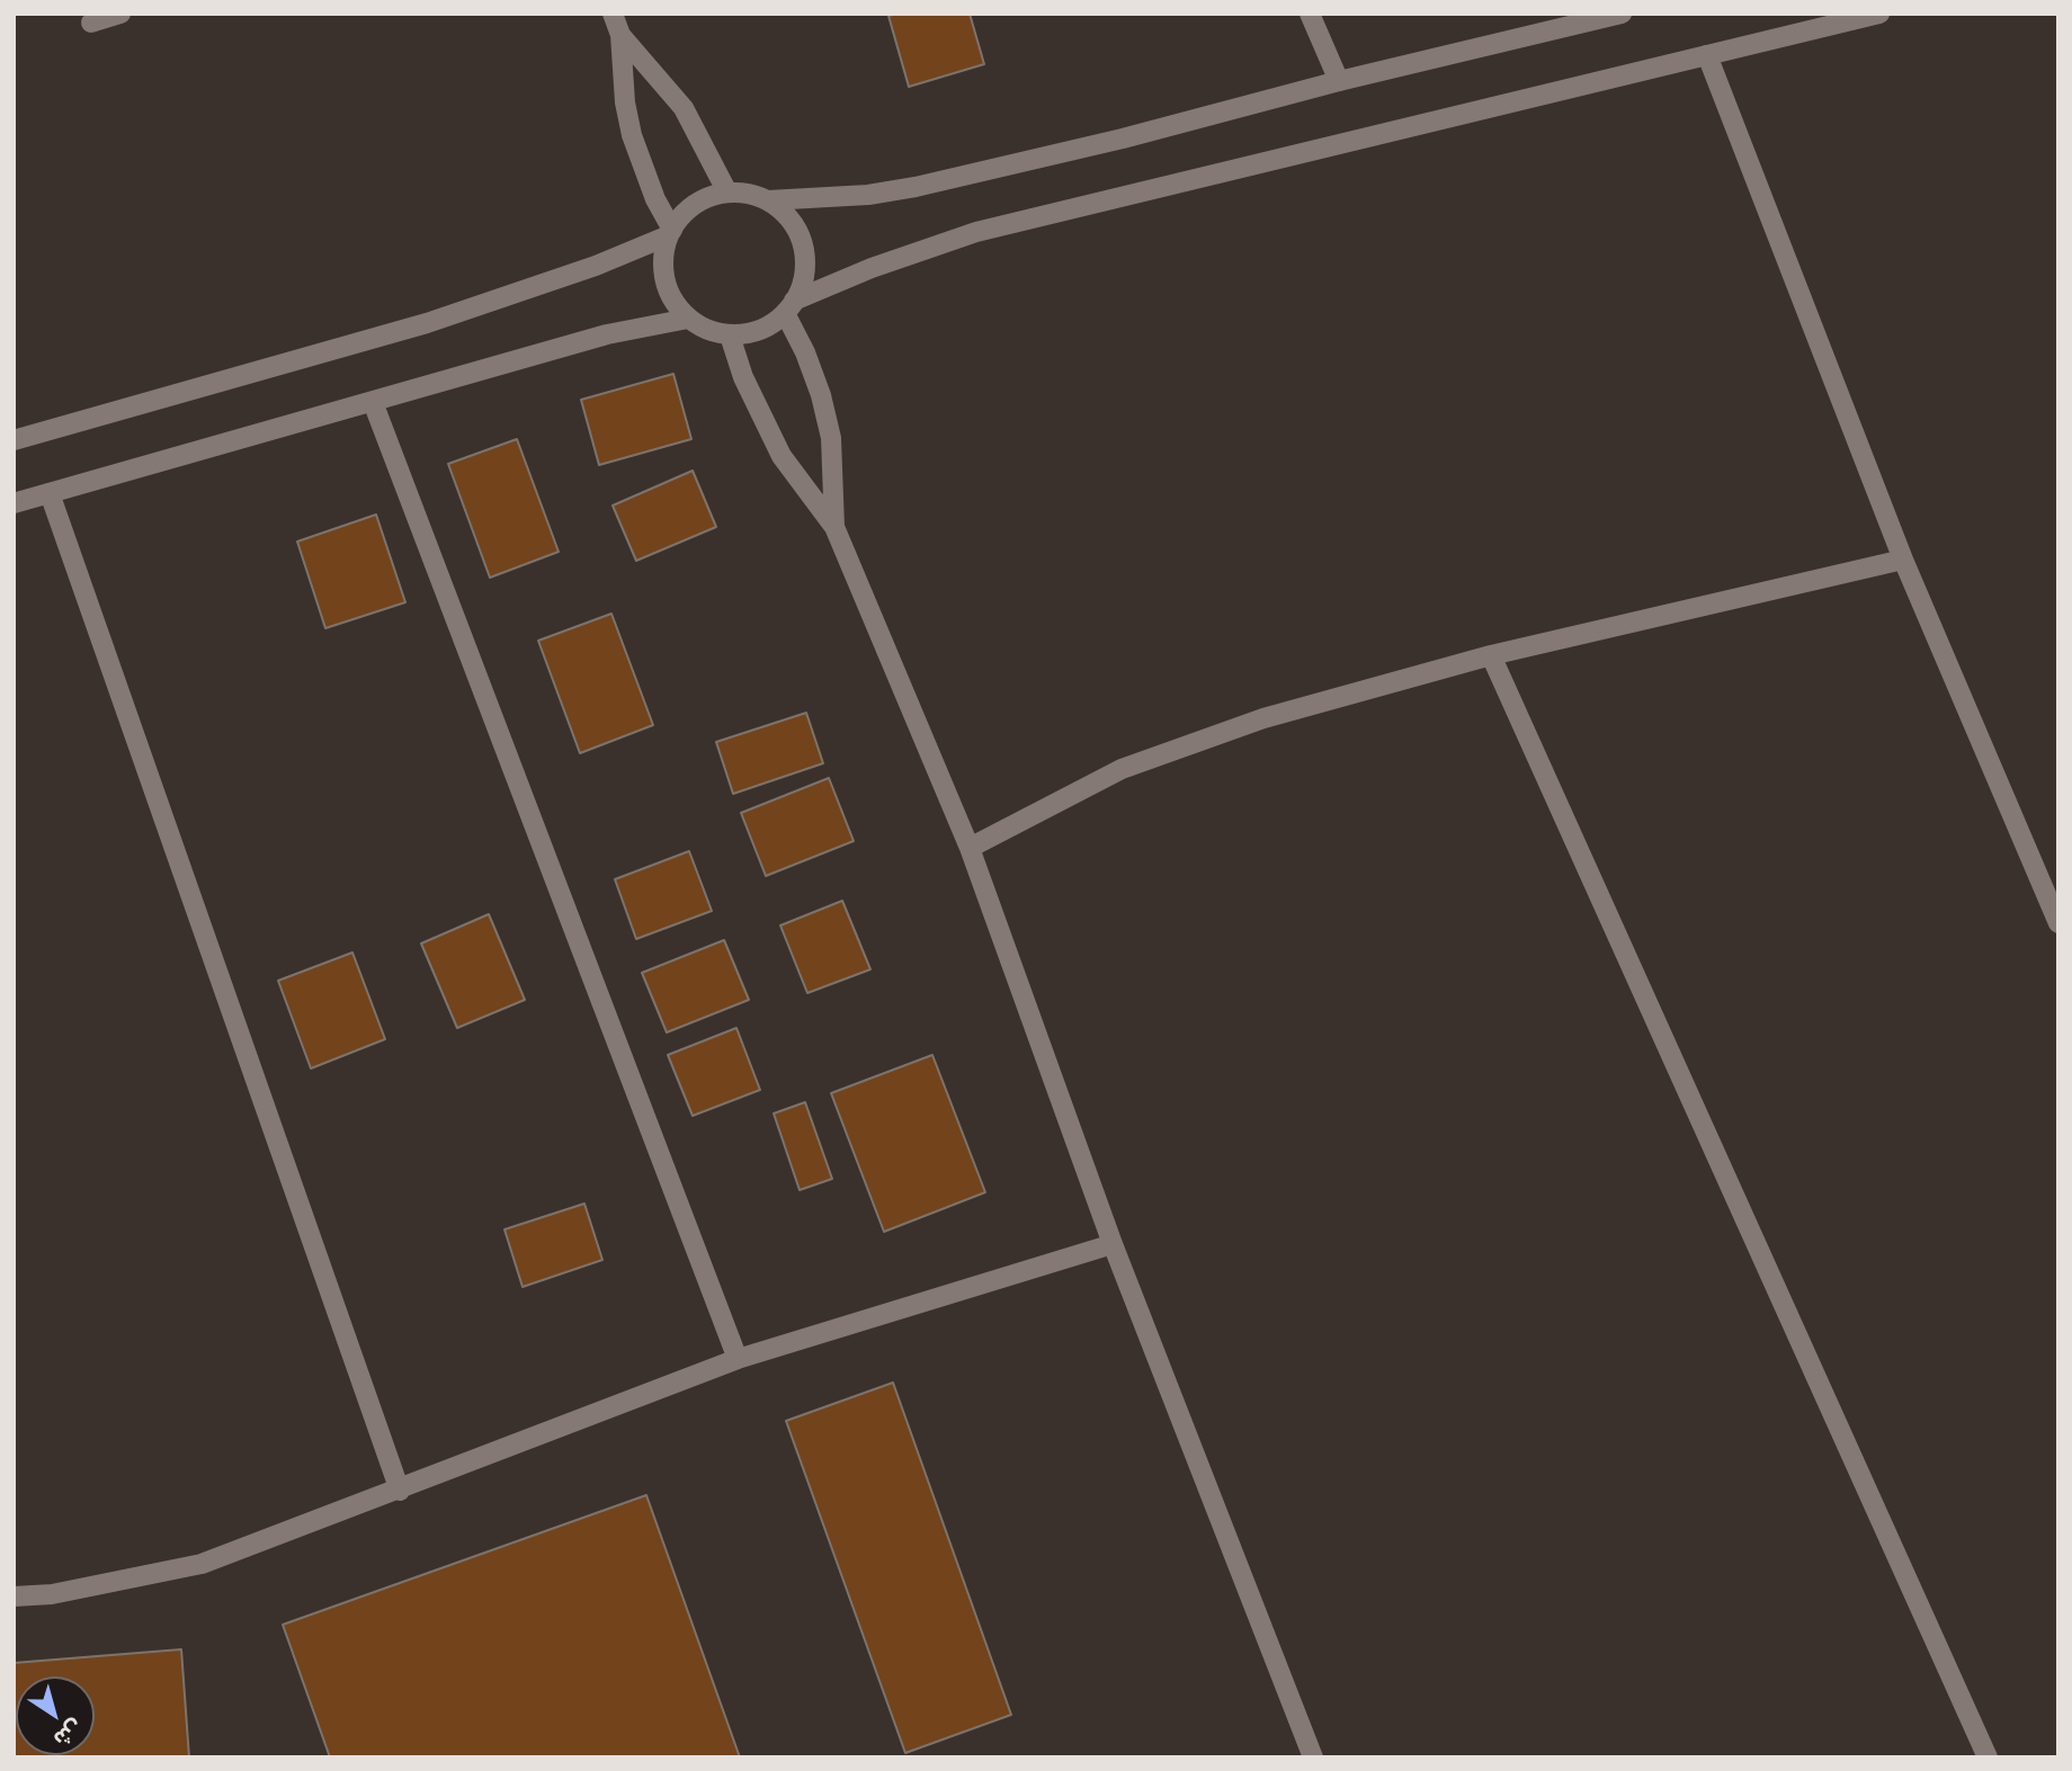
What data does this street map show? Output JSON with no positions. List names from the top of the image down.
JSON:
{
  "north": "bottom right"
}
